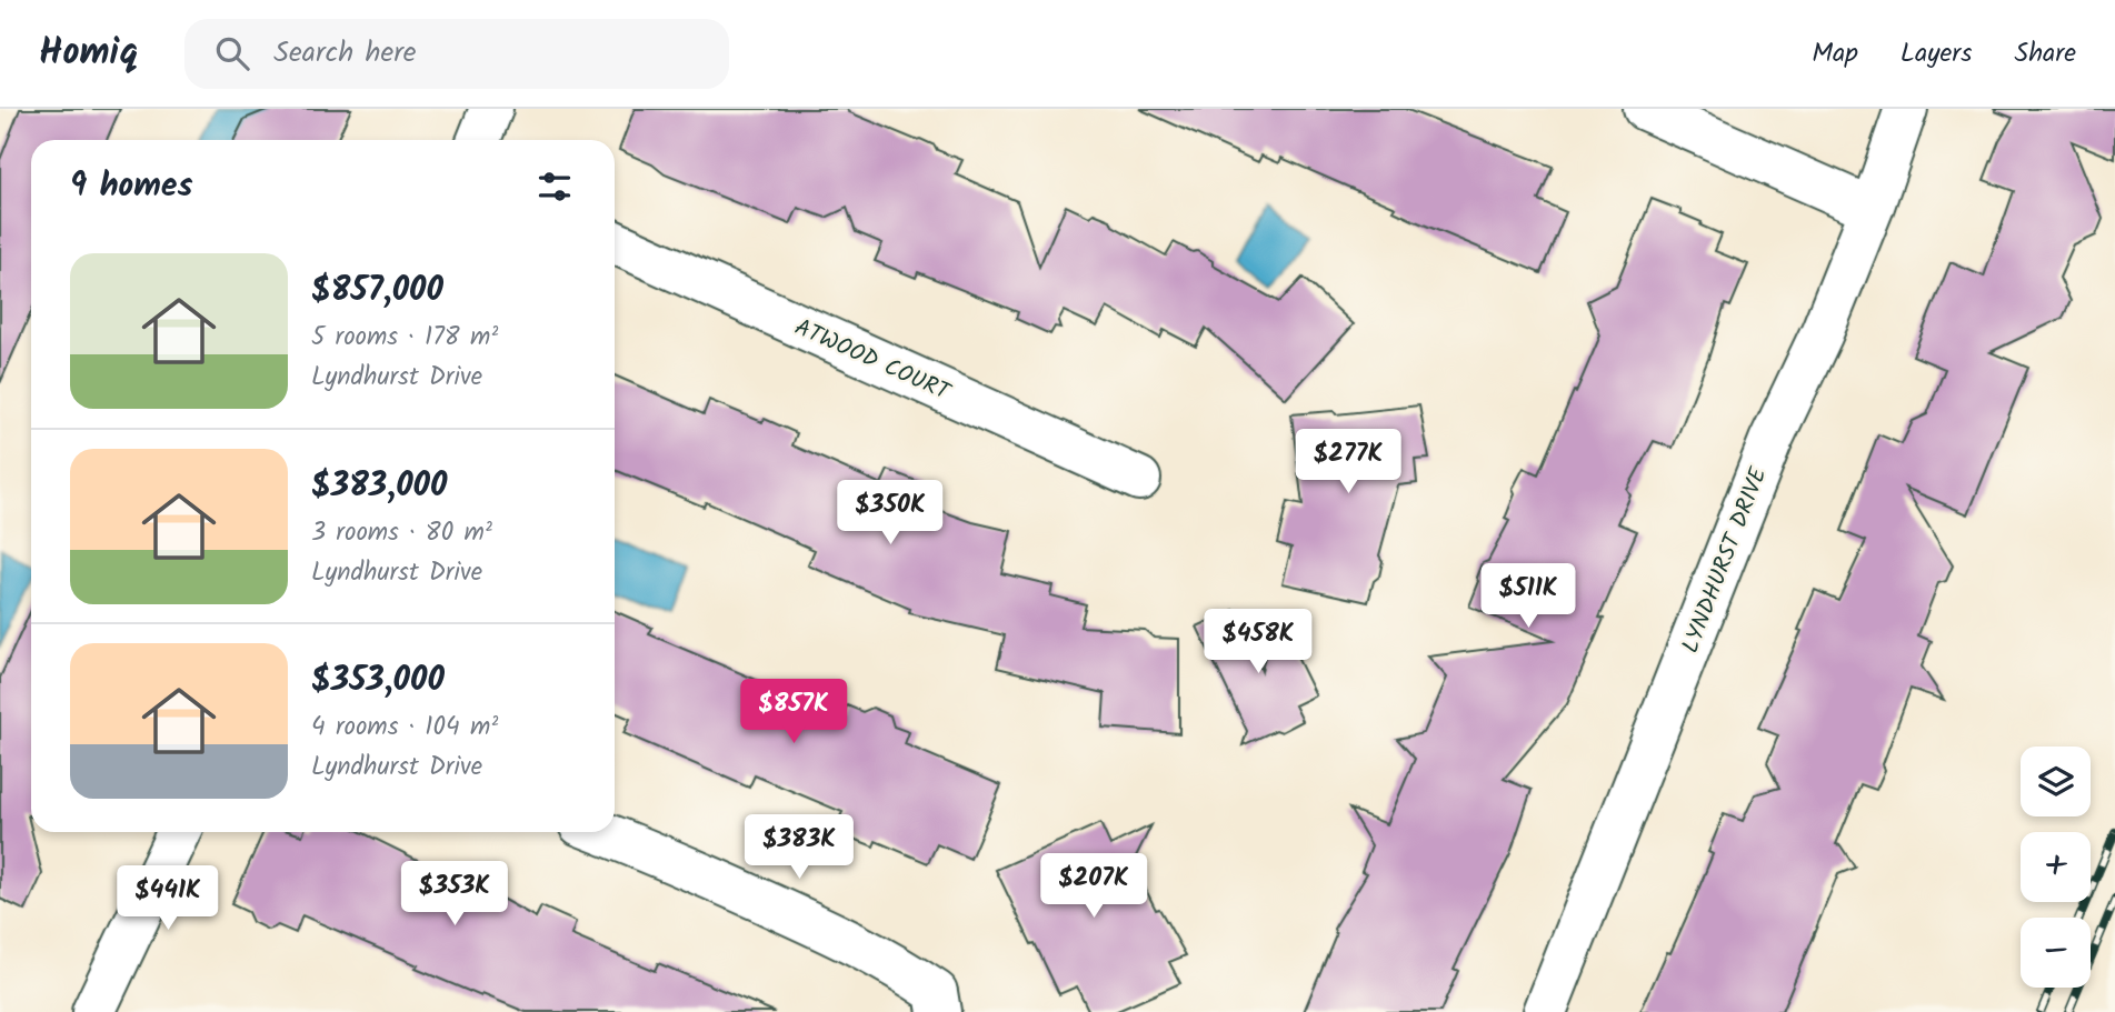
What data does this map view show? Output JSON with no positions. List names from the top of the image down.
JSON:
{
  "streets": {
    "street": ["ATWOOD COURT", "LYNDHURST DRIVE"]
  },
  "page": {
    "header": "Homiq",
    "search": "Search here",
    "nav": ["Map", "Layers", "Share"],
    "heading": "9 homes",
    "list": [
      {
        "name": "$857,000",
        "note": "5 rooms · 178 m² · Lyndhurst Drive"
      },
      {
        "name": "$383,000",
        "note": "3 rooms · 80 m² · Lyndhurst Drive"
      },
      {
        "name": "$353,000",
        "note": "4 rooms · 104 m² · Lyndhurst Drive"
      }
    ],
    "price": [
      "$277K",
      "$350K",
      "$511K",
      "$458K",
      "$857K",
      "$383K",
      "$207K",
      "$353K",
      "$441K"
    ],
    "map_buttons": ["+", "−"]
  }
}
